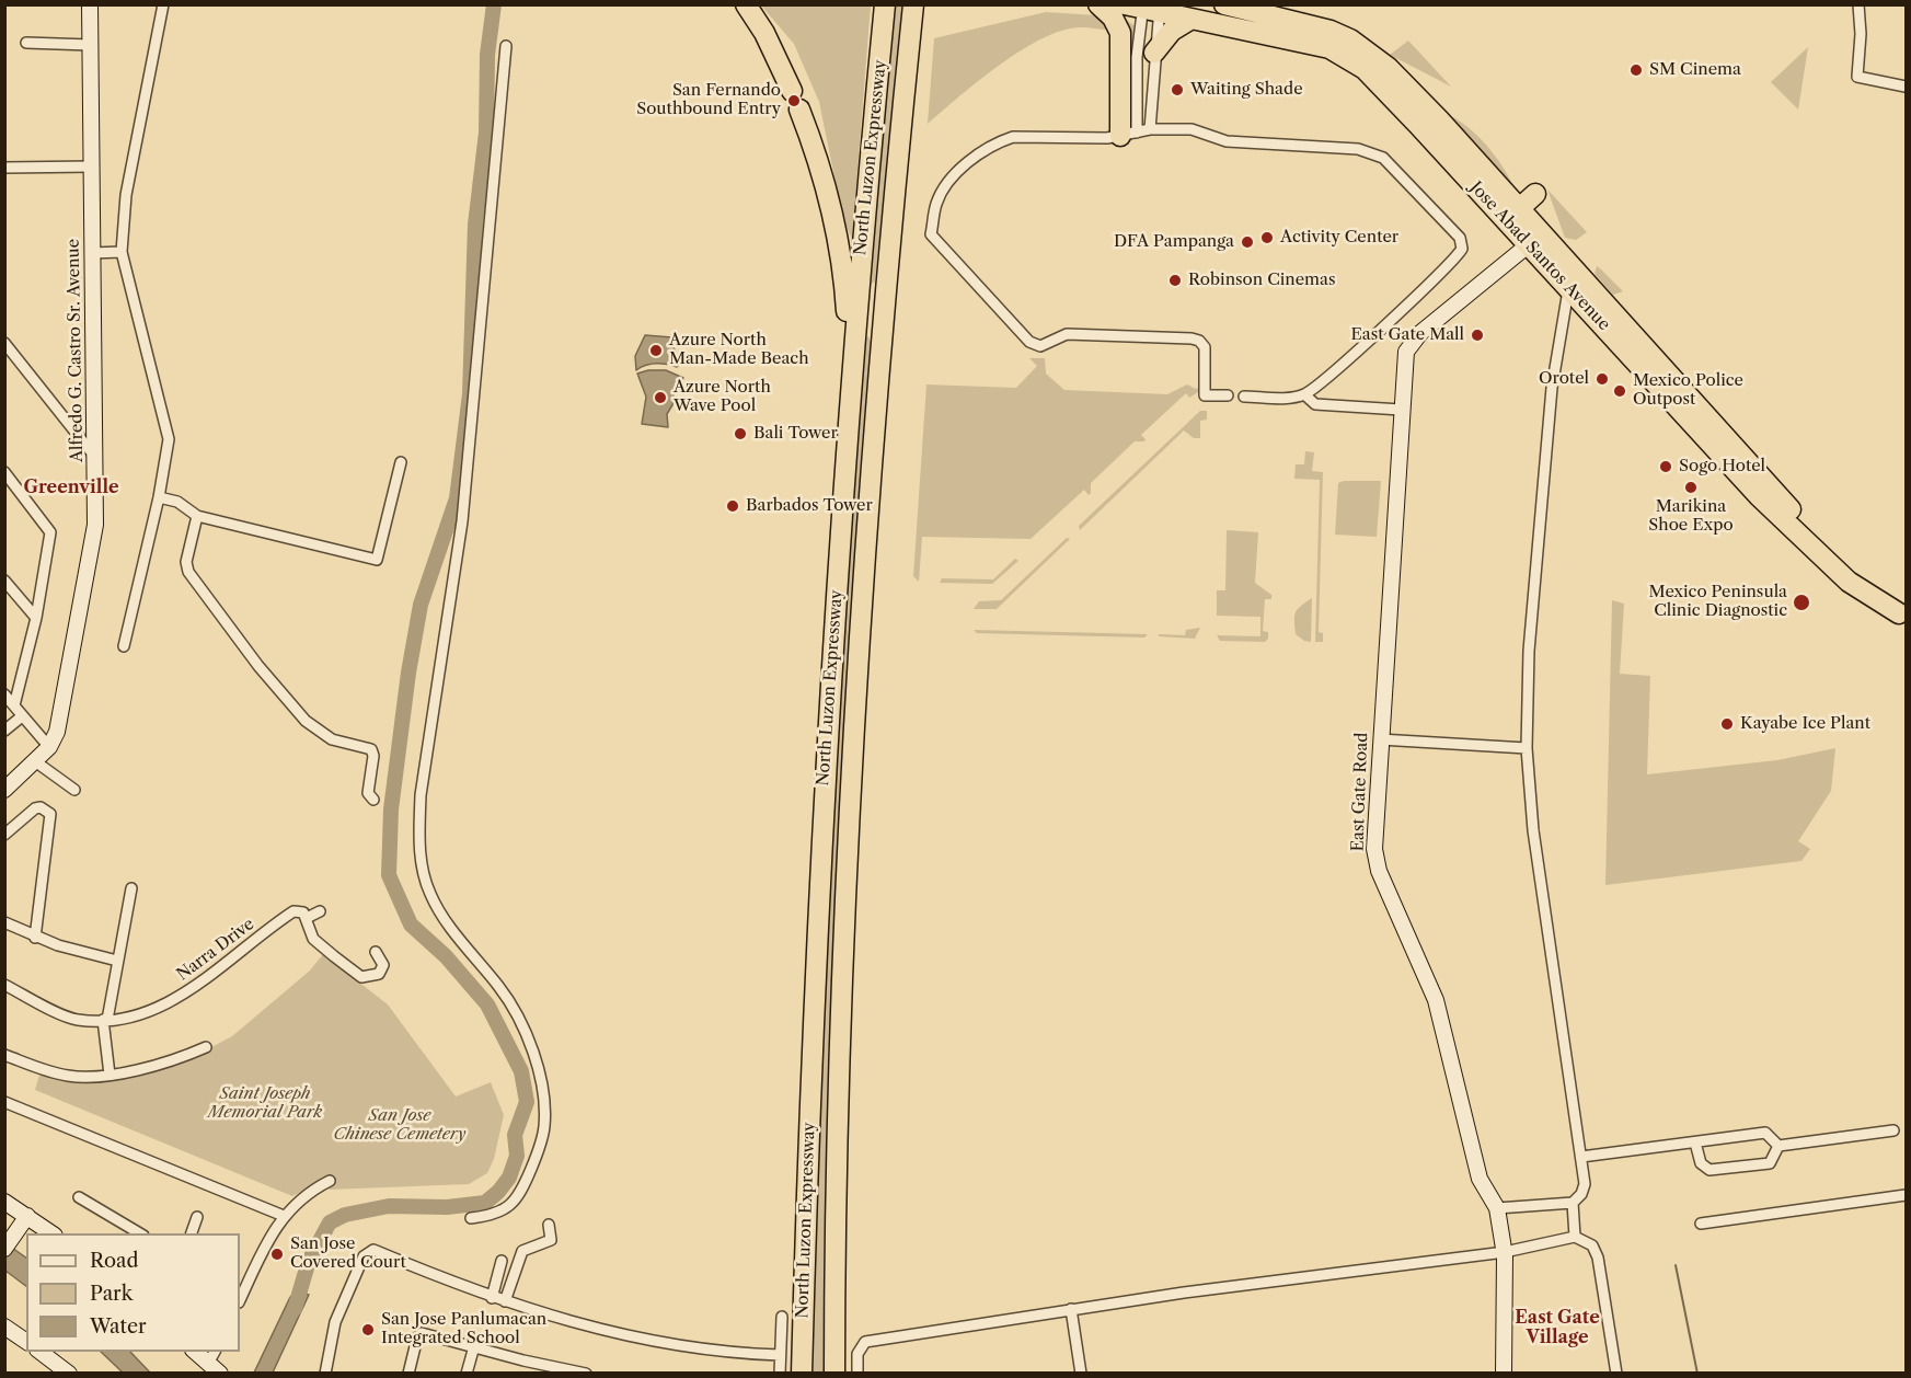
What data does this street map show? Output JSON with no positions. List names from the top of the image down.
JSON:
{
  "streets": {
    "highway": ["North Luzon Expressway", "Jose Abad Santos Avenue"],
    "street": ["Alfredo G. Castro Sr. Avenue", "East Gate Road", "Narra Drive"]
  },
  "crossings": [
    ["Jose Abad Santos Avenue", "East Gate Road"]
  ],
  "districts": ["Greenville", "East Gate Village"],
  "parks": ["Saint Joseph Memorial Park", "San Jose Chinese Cemetery"],
  "places": [
    "SM Cinema",
    "Waiting Shade",
    "San Fernando Southbound Entry",
    "Activity Center",
    "DFA Pampanga",
    "Robinson Cinemas",
    "East Gate Mall",
    "Azure North Man-Made Beach",
    "Orotel",
    "Mexico Police Outpost",
    "Azure North Wave Pool",
    "Bali Tower",
    "Sogo Hotel",
    "Marikina Shoe Expo",
    "Barbados Tower",
    "Mexico Peninsula Clinic Diagnostic",
    "Kayabe Ice Plant",
    "San Jose Covered Court",
    "San Jose Panlumacan Integrated School"
  ],
  "legend": ["Road", "Park", "Water"]
}
